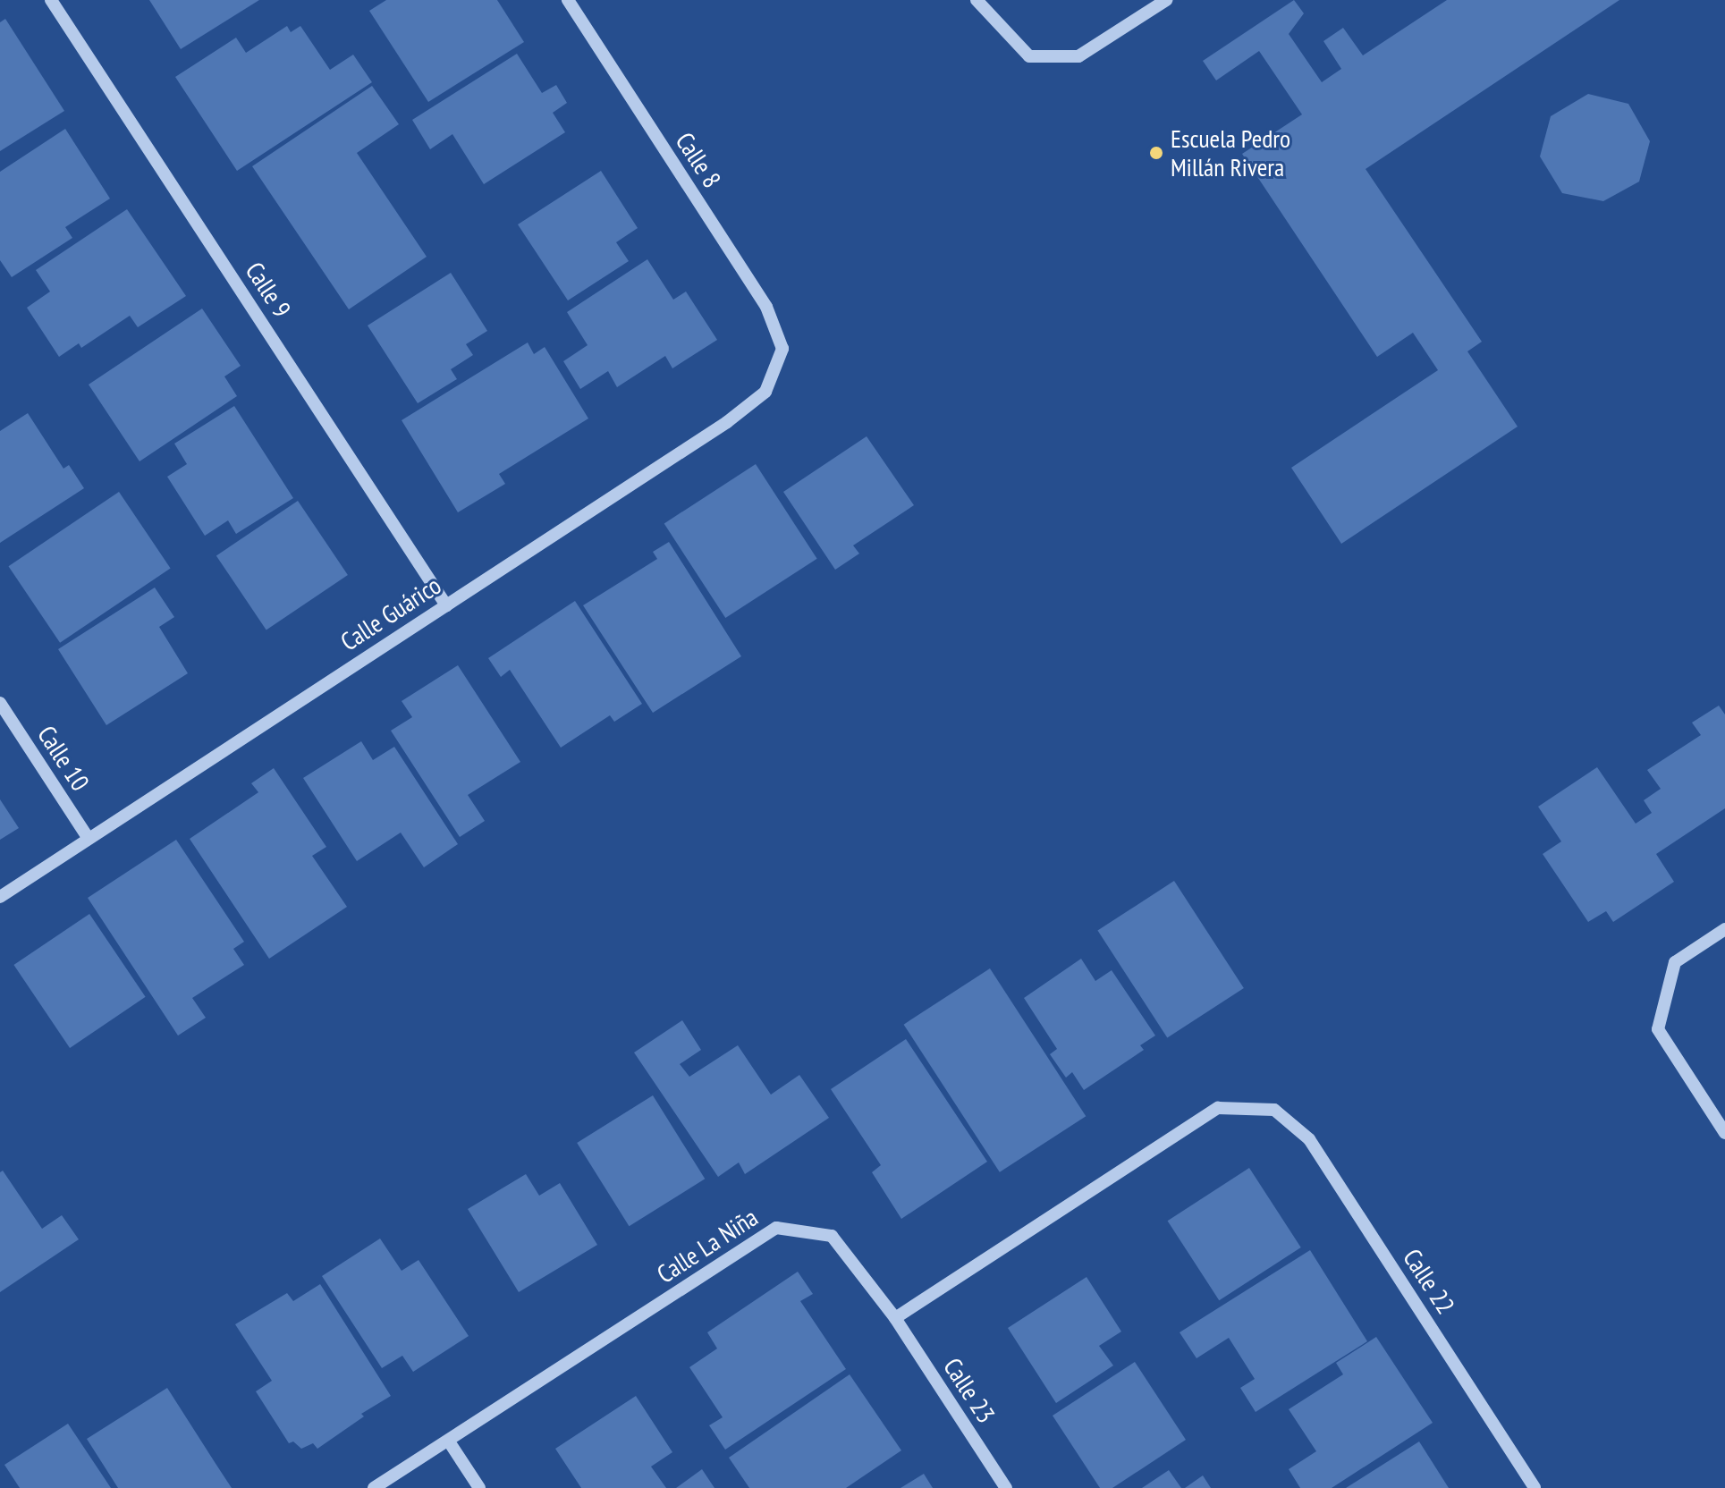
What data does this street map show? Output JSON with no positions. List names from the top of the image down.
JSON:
{
  "streets": {
    "street": [
      "Calle 8",
      "Calle 9",
      "Calle Guárico",
      "Calle 10",
      "Calle La Niña",
      "Calle 22",
      "Calle 23"
    ]
  },
  "crossings": [
    ["Calle 8", "Calle Guárico"],
    ["Calle 9", "Calle Guárico"],
    ["Calle Guárico", "Calle 10"],
    ["Calle La Niña", "Calle 22"],
    ["Calle La Niña", "Calle 23"],
    ["Calle 22", "Calle 23"]
  ],
  "places": ["Escuela Pedro Millán Rivera"]
}
